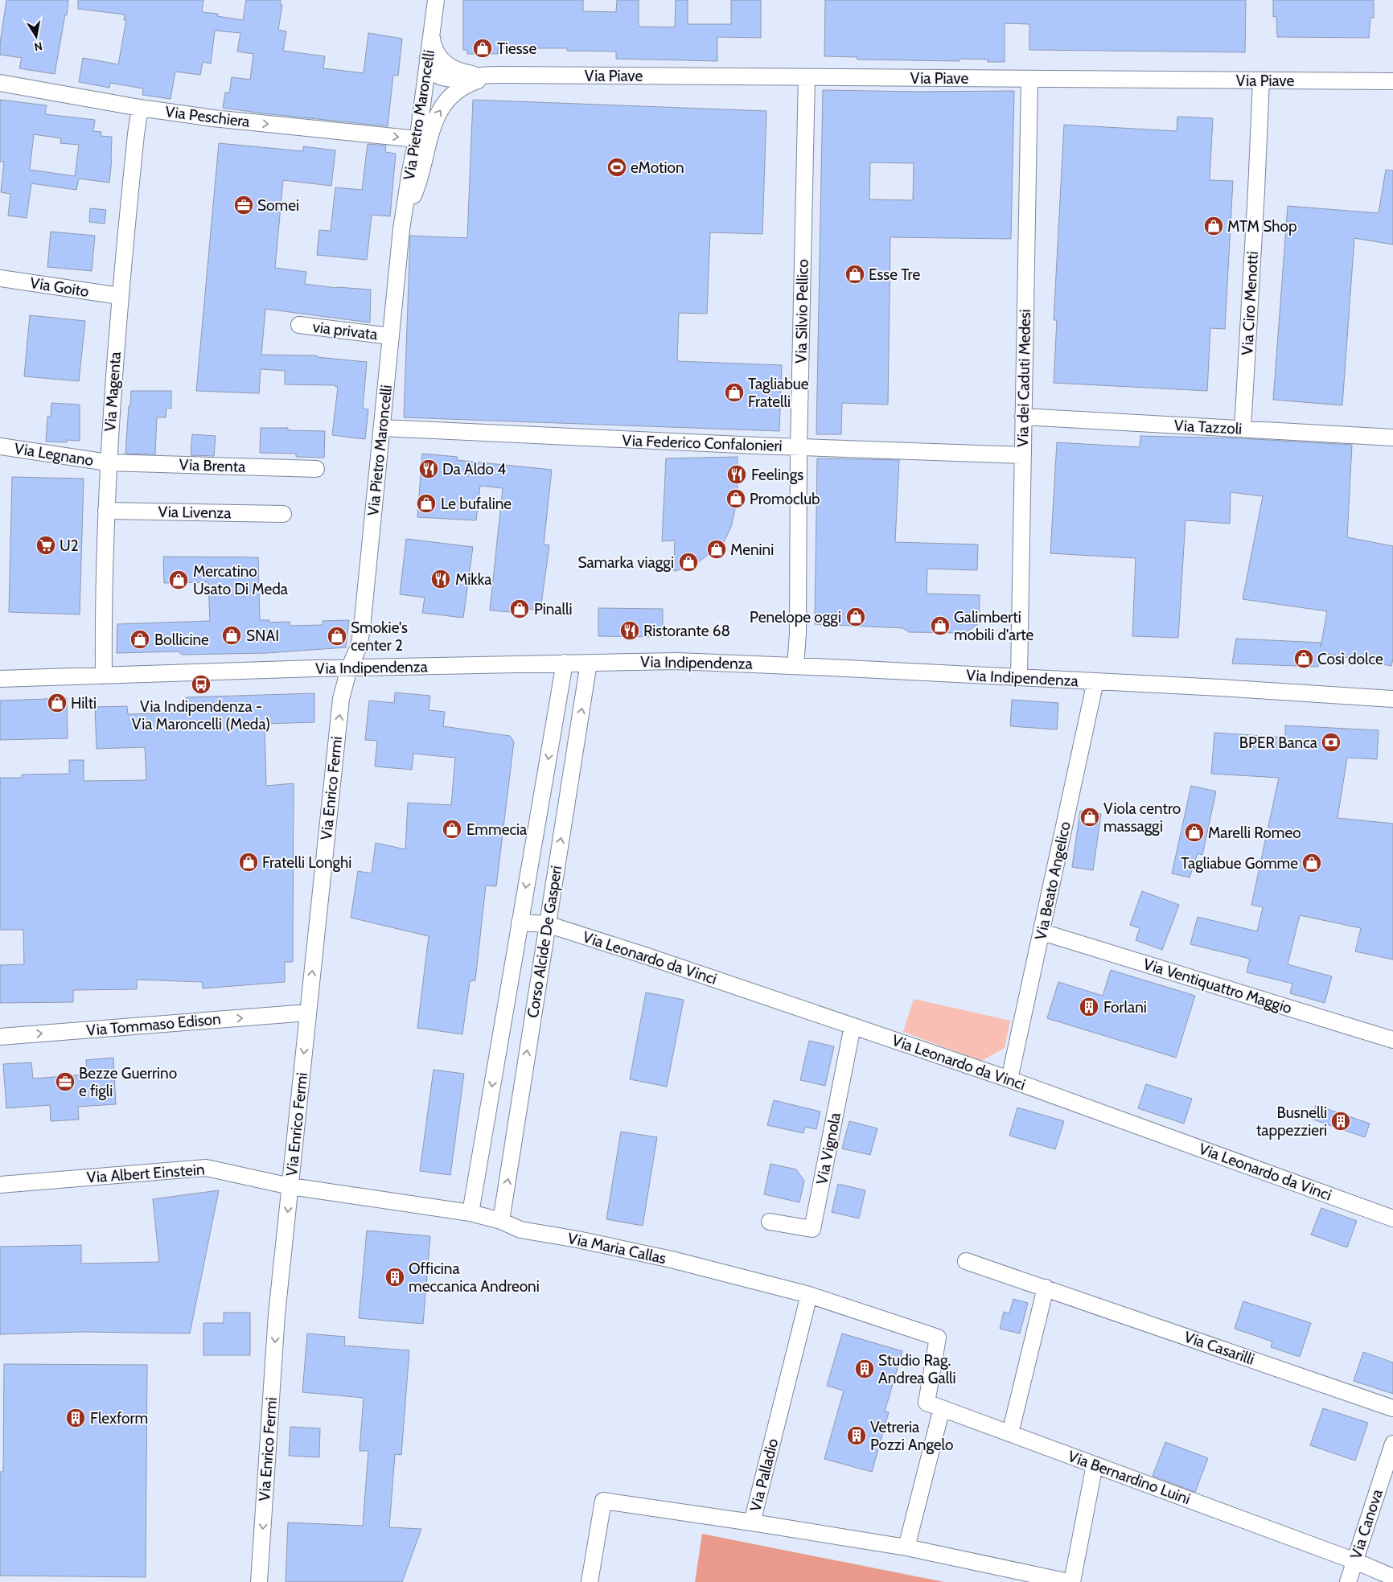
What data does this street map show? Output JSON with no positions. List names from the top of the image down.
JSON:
{
  "streets": {
    "street": [
      "Via Piave",
      "Via Pietro Maroncelli",
      "Via Peschiera",
      "Via Goito",
      "Via Ciro Menotti",
      "Via Silvio Pellico",
      "via privata",
      "Via dei Caduti Medesi",
      "Via Magenta",
      "Via Tazzoli",
      "Via Federico Confalonieri",
      "Via Legnano",
      "Via Brenta",
      "Via Livenza",
      "Via Indipendenza",
      "Via Enrico Fermi",
      "Via Beato Angelico",
      "Corso Alcide De Gasperi",
      "Via Leonardo da Vinci",
      "Via Ventiquattro Maggio",
      "Via Tommaso Edison",
      "Via Vignola",
      "Via Albert Einstein",
      "Via Maria Callas",
      "Via Casarilli",
      "Via Palladio",
      "Via Bernardino Luini",
      "Via Canova"
    ]
  },
  "crossings": [
    ["Via Piave", "Via Pietro Maroncelli"],
    ["Via Piave", "Via Ciro Menotti"],
    ["Via Piave", "Via Silvio Pellico"],
    ["Via Piave", "Via dei Caduti Medesi"],
    ["Via Pietro Maroncelli", "Via Peschiera"],
    ["Via Pietro Maroncelli", "via privata"],
    ["Via Pietro Maroncelli", "Via Federico Confalonieri"],
    ["Via Pietro Maroncelli", "Via Indipendenza"],
    ["Via Pietro Maroncelli", "Via Enrico Fermi"],
    ["Via Peschiera", "Via Magenta"],
    ["Via Goito", "Via Magenta"],
    ["Via Ciro Menotti", "Via Tazzoli"],
    ["Via Silvio Pellico", "Via Federico Confalonieri"],
    ["Via Silvio Pellico", "Via Indipendenza"],
    ["Via dei Caduti Medesi", "Via Tazzoli"],
    ["Via dei Caduti Medesi", "Via Federico Confalonieri"],
    ["Via dei Caduti Medesi", "Via Indipendenza"],
    ["Via Magenta", "Via Legnano"],
    ["Via Magenta", "Via Brenta"],
    ["Via Magenta", "Via Livenza"],
    ["Via Magenta", "Via Indipendenza"],
    ["Via Legnano", "Via Brenta"],
    ["Via Indipendenza", "Via Enrico Fermi"],
    ["Via Indipendenza", "Via Beato Angelico"],
    ["Via Indipendenza", "Corso Alcide De Gasperi"],
    ["Via Enrico Fermi", "Via Tommaso Edison"],
    ["Via Enrico Fermi", "Via Albert Einstein"],
    ["Via Enrico Fermi", "Via Maria Callas"],
    ["Via Beato Angelico", "Via Leonardo da Vinci"],
    ["Via Beato Angelico", "Via Ventiquattro Maggio"],
    ["Corso Alcide De Gasperi", "Via Leonardo da Vinci"],
    ["Corso Alcide De Gasperi", "Via Maria Callas"],
    ["Via Leonardo da Vinci", "Via Vignola"],
    ["Via Albert Einstein", "Via Maria Callas"],
    ["Via Maria Callas", "Via Palladio"],
    ["Via Maria Callas", "Via Bernardino Luini"],
    ["Via Bernardino Luini", "Via Canova"]
  ],
  "one_way": ["Via Peschiera", "Via Tommaso Edison"],
  "places": {
    "shop": [
      "Tiesse",
      "MTM Shop",
      "Esse Tre",
      "Tagliabue Fratelli",
      "Promoclub",
      "Le bufaline",
      "Menini",
      "Samarka viaggi",
      "Mercatino Usato Di Meda",
      "Pinalli",
      "Penelope oggi",
      "Galimberti mobili d'arte",
      "SNAI",
      "Smokie's center 2",
      "Bollicine",
      "Così dolce",
      "Hilti",
      "Viola centro massaggi",
      "Emmecia",
      "Marelli Romeo",
      "Fratelli Longhi",
      "Tagliabue Gomme"
    ],
    "sports": ["eMotion"],
    "office": ["Somei", "Bezze Guerrino e figli"],
    "restaurant": [
      "Da Aldo 4",
      "Feelings",
      "Mikka",
      "Ristorante 68"
    ],
    "supermarket": ["U2"],
    "bus stop": ["Via Indipendenza - Via Maroncelli (Meda)"],
    "bank": ["BPER Banca"],
    "building": [
      "Forlani",
      "Busnelli tappezzieri",
      "Officina meccanica Andreoni",
      "Studio Rag. Andrea Galli",
      "Flexform",
      "Vetreria Pozzi Angelo"
    ]
  },
  "north": "bottom"
}
